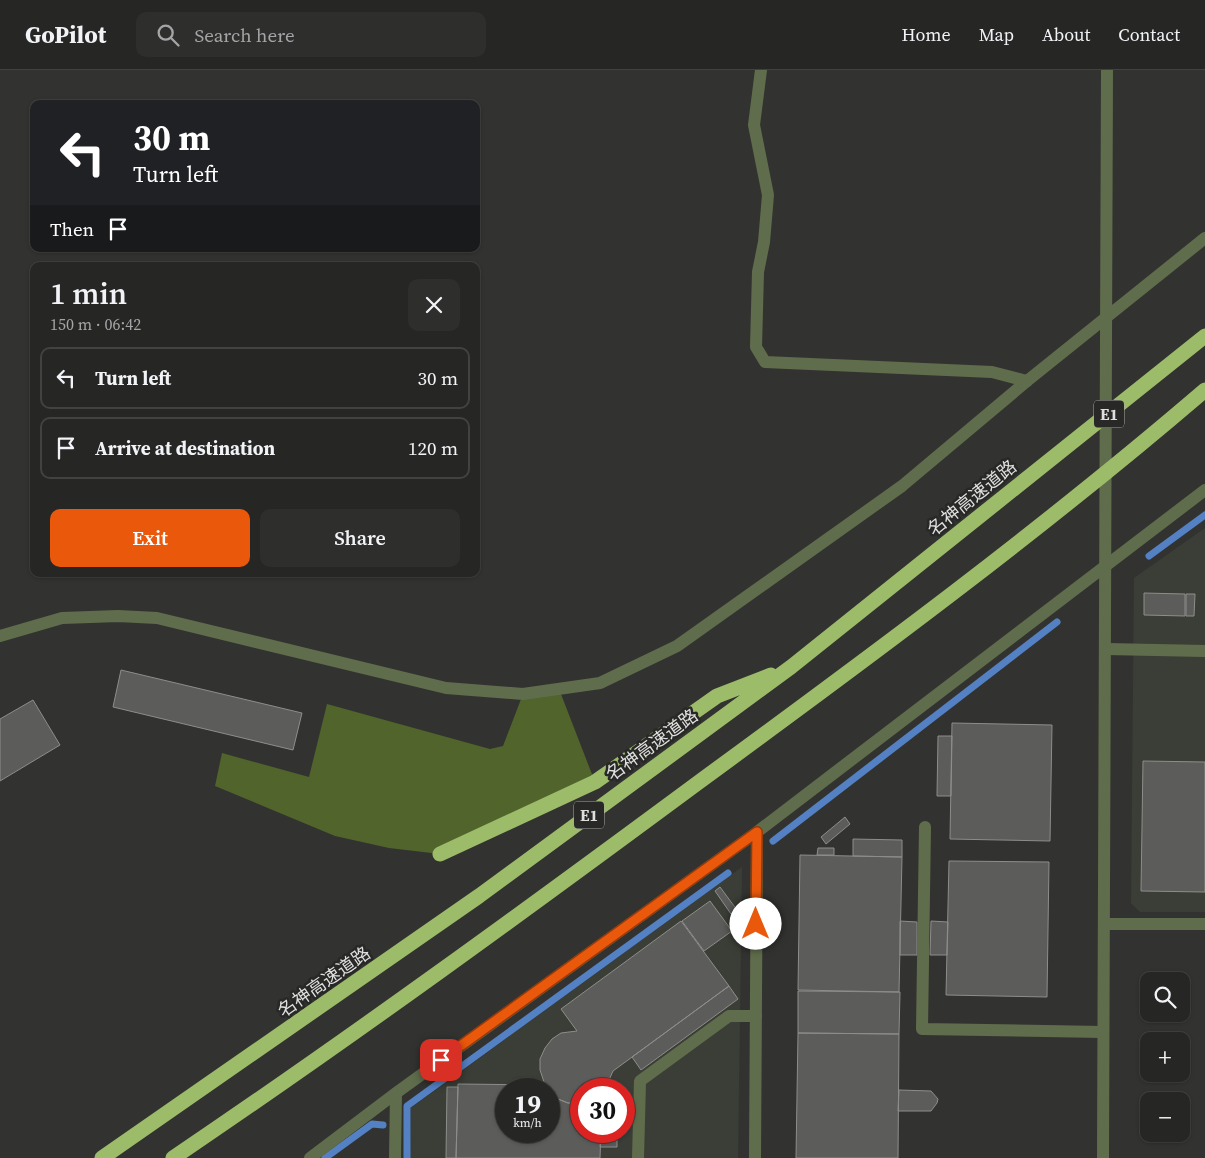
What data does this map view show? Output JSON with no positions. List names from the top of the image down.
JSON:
{
  "streets": {
    "highway": ["E1", "名神高速道路"]
  },
  "page": {
    "header": "GoPilot",
    "search": "Search here",
    "nav": [
      "Home",
      "Map",
      "About",
      "Contact"
    ],
    "turn": ["30 m", "Turn left"],
    "then": "Then",
    "heading": ["1 min", "150 m · 06:42"],
    "list": [
      {
        "name": "Turn left",
        "value": "30 m"
      },
      {
        "name": "Arrive at destination",
        "value": "120 m"
      }
    ],
    "buttons": ["Exit", "Share"],
    "map_buttons": ["+", "−"],
    "speed": "19 km/h",
    "limit": "30"
  }
}
